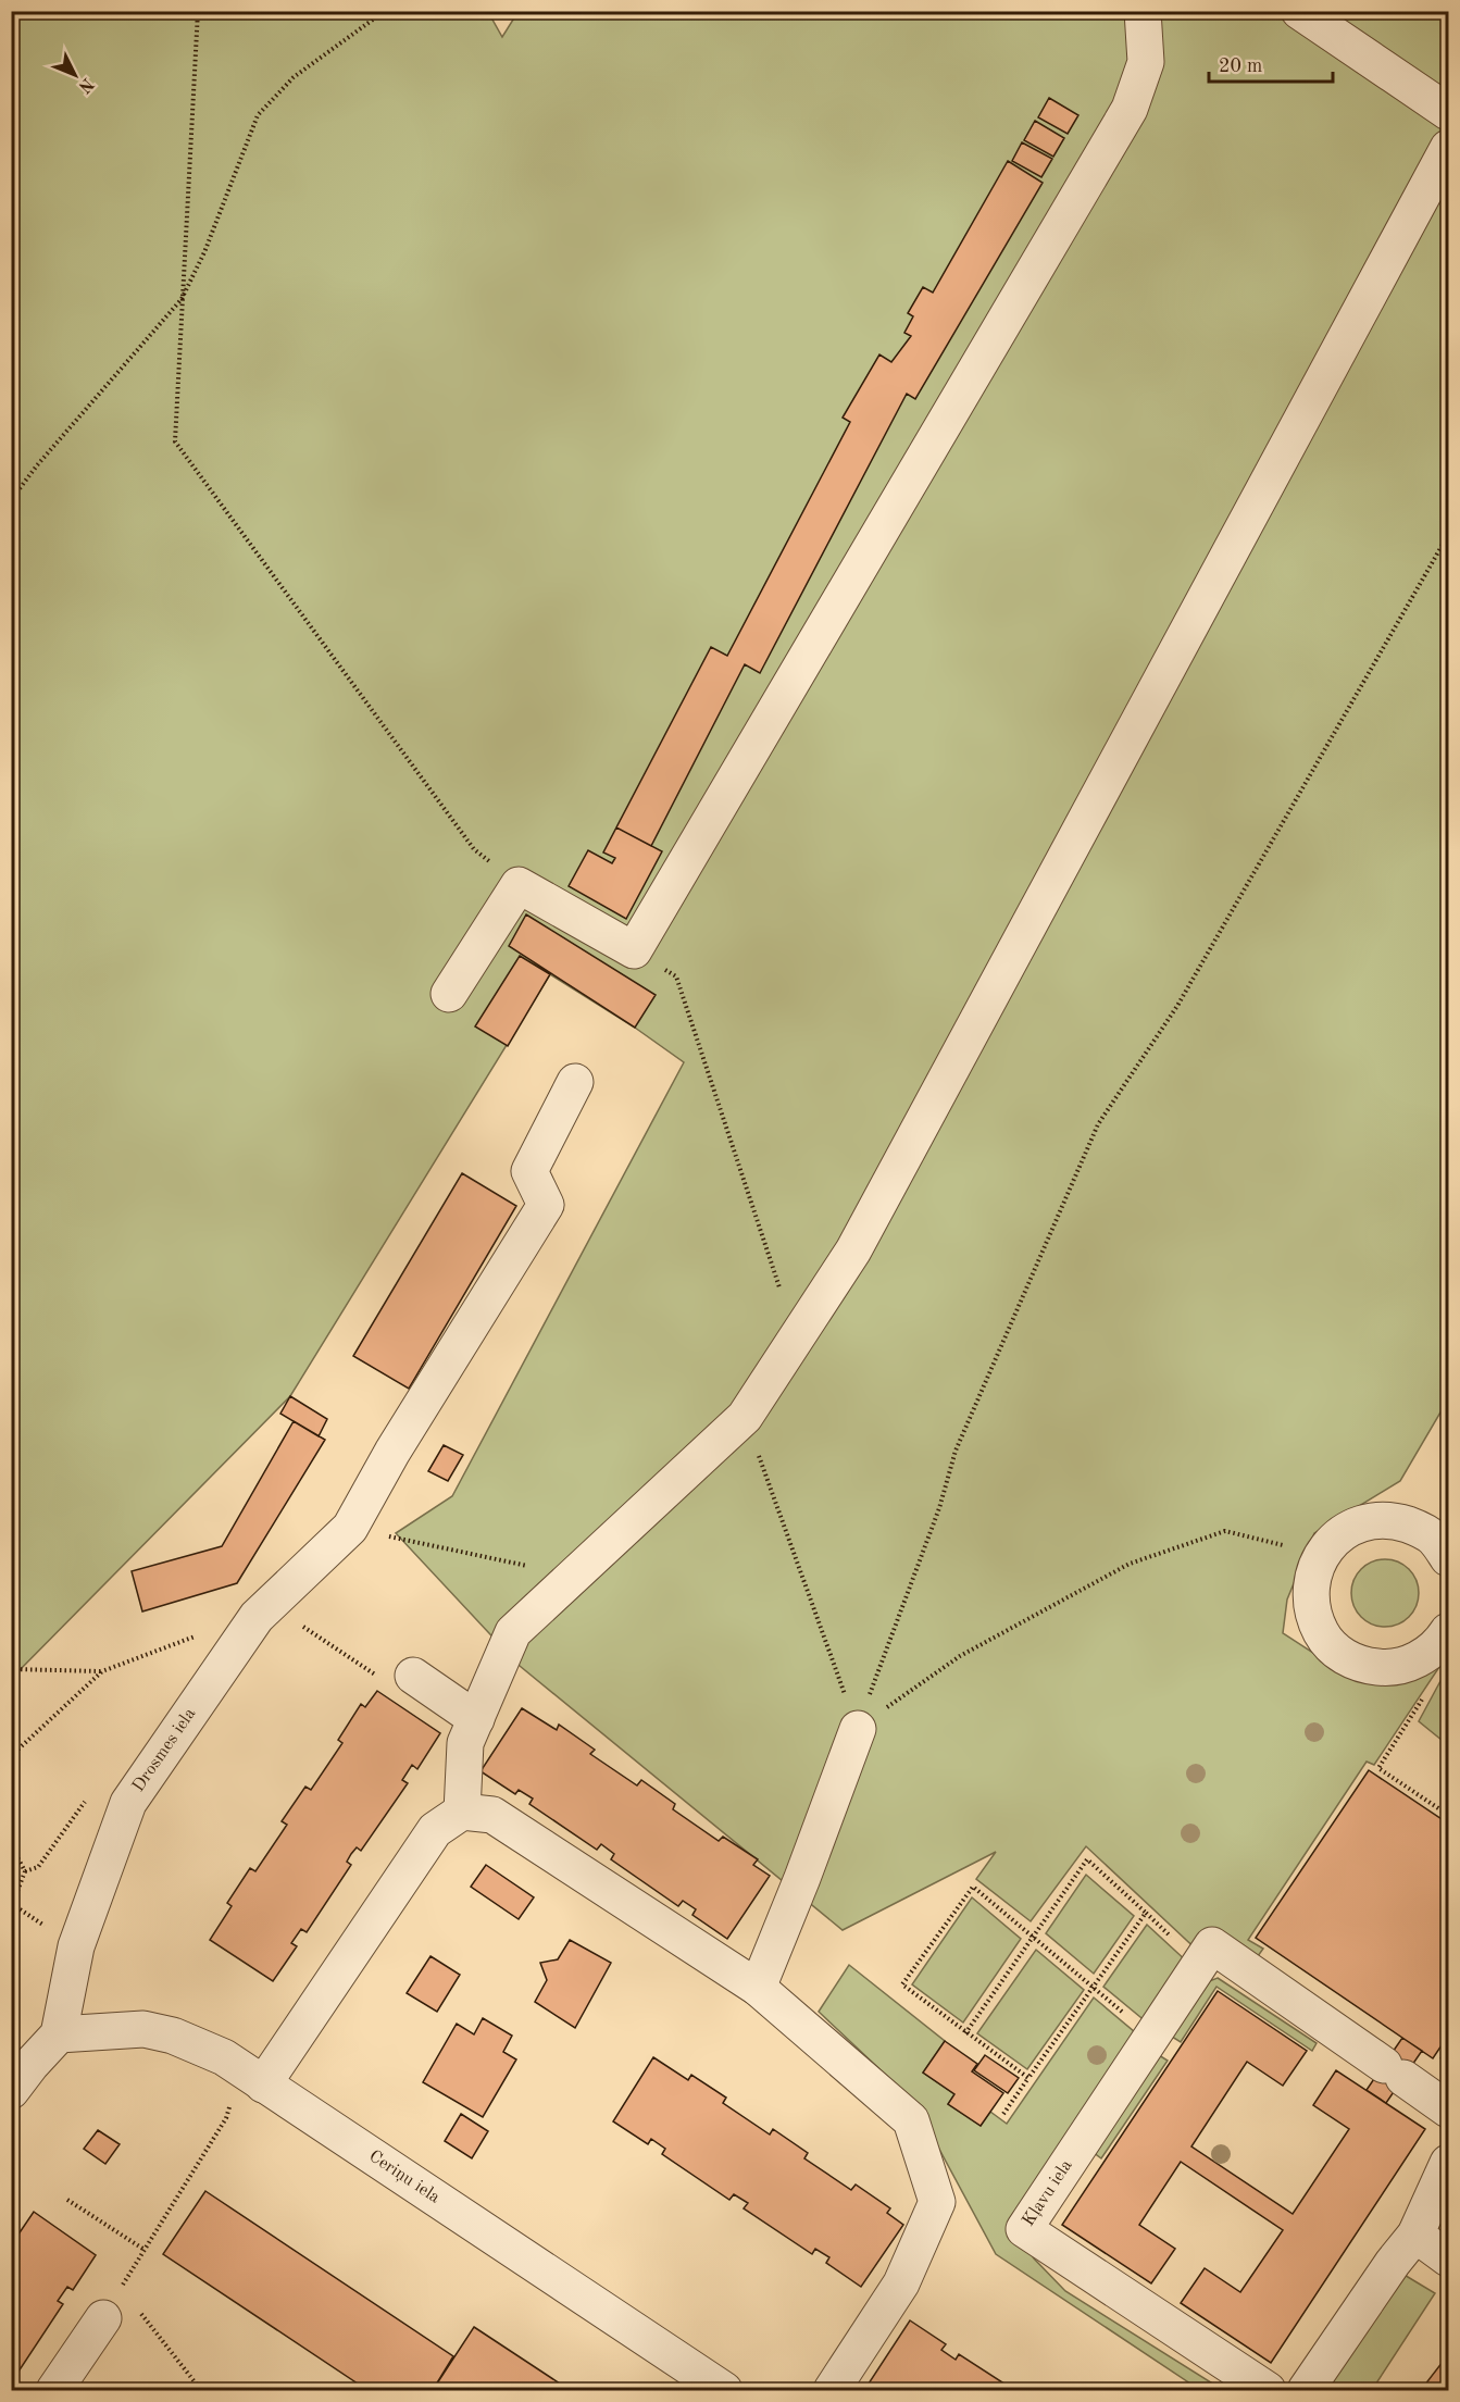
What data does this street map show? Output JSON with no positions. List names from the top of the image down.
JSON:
{
  "streets": {
    "street": ["Drosmes iela", "Ceriņu iela", "Kļavu iela"]
  },
  "crossings": [
    ["Drosmes iela", "Ceriņu iela"]
  ],
  "scale_bar": "20 m",
  "north": "bottom right"
}
